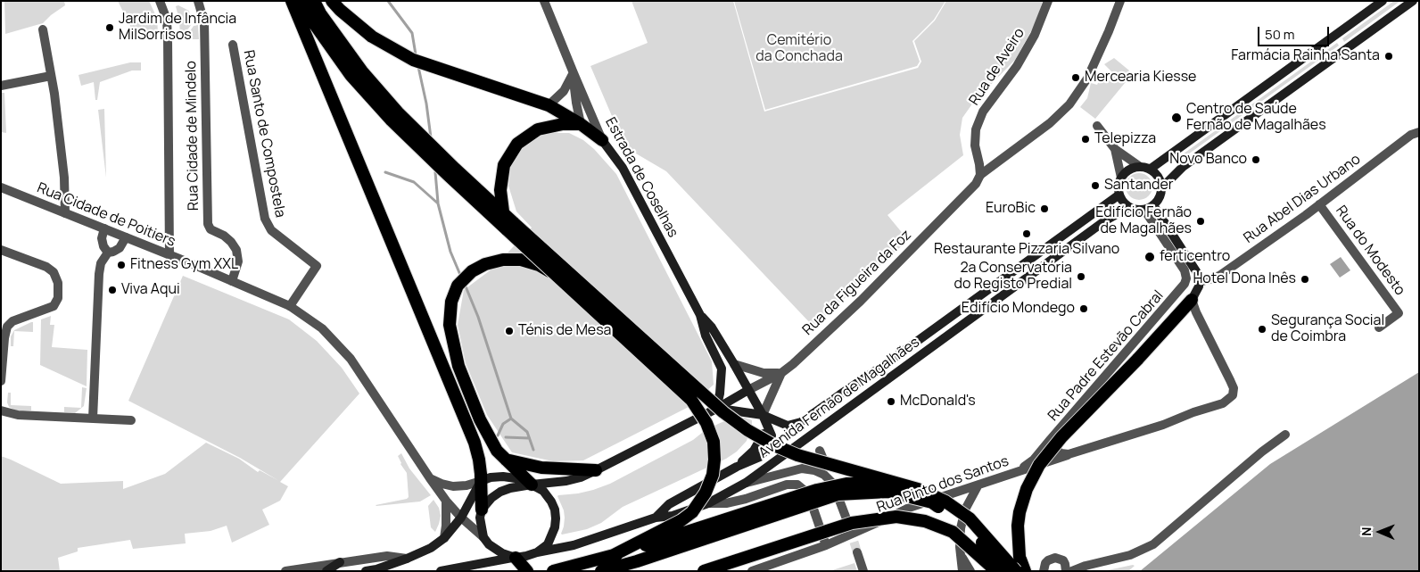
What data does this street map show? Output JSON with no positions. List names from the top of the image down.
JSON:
{
  "streets": {
    "main road": ["Estrada de Coselhas", "Rua da Figueira da Foz", "Avenida Fernão de Magalhães"],
    "street": [
      "Rua de Aveiro",
      "Rua Santo de Compostela",
      "Rua Cidade de Mindelo",
      "Rua Abel Dias Urbano",
      "Rua Cidade de Poitiers",
      "Rua do Modesto",
      "Rua Padre Estevão Cabral",
      "Rua Pinto dos Santos"
    ]
  },
  "crossings": [
    ["Rua de Aveiro", "Rua da Figueira da Foz"],
    ["Rua Santo de Compostela", "Rua Cidade de Poitiers"],
    ["Rua Cidade de Mindelo", "Rua Cidade de Poitiers"],
    ["Rua Abel Dias Urbano", "Rua do Modesto"],
    ["Rua Cidade de Poitiers", "Rua da Figueira da Foz"],
    ["Rua Cidade de Poitiers", "Avenida Fernão de Magalhães"],
    ["Rua da Figueira da Foz", "Avenida Fernão de Magalhães"],
    ["Rua Padre Estevão Cabral", "Avenida Fernão de Magalhães"],
    ["Rua Padre Estevão Cabral", "Rua Pinto dos Santos"]
  ],
  "parks": ["Cemitério da Conchada"],
  "places": [
    "Jardim de Infância MilSorrisos",
    "Farmácia Rainha Santa",
    "Mercearia Kiesse",
    "Centro de Saúde Fernão de Magalhães",
    "Telepizza",
    "Novo Banco",
    "Santander",
    "EuroBic",
    "Edifício Fernão de Magalhães",
    "Restaurante Pizzaria Silvano",
    "ferticentro",
    "Fitness Gym XXL",
    "2a Conservatória do Registo Predial",
    "Hotel Dona Inês",
    "Viva Aqui",
    "Edifício Mondego",
    "Segurança Social de Coimbra",
    "Ténis de Mesa",
    "McDonald's"
  ],
  "scale_bar": "50 m",
  "north": "left"
}
